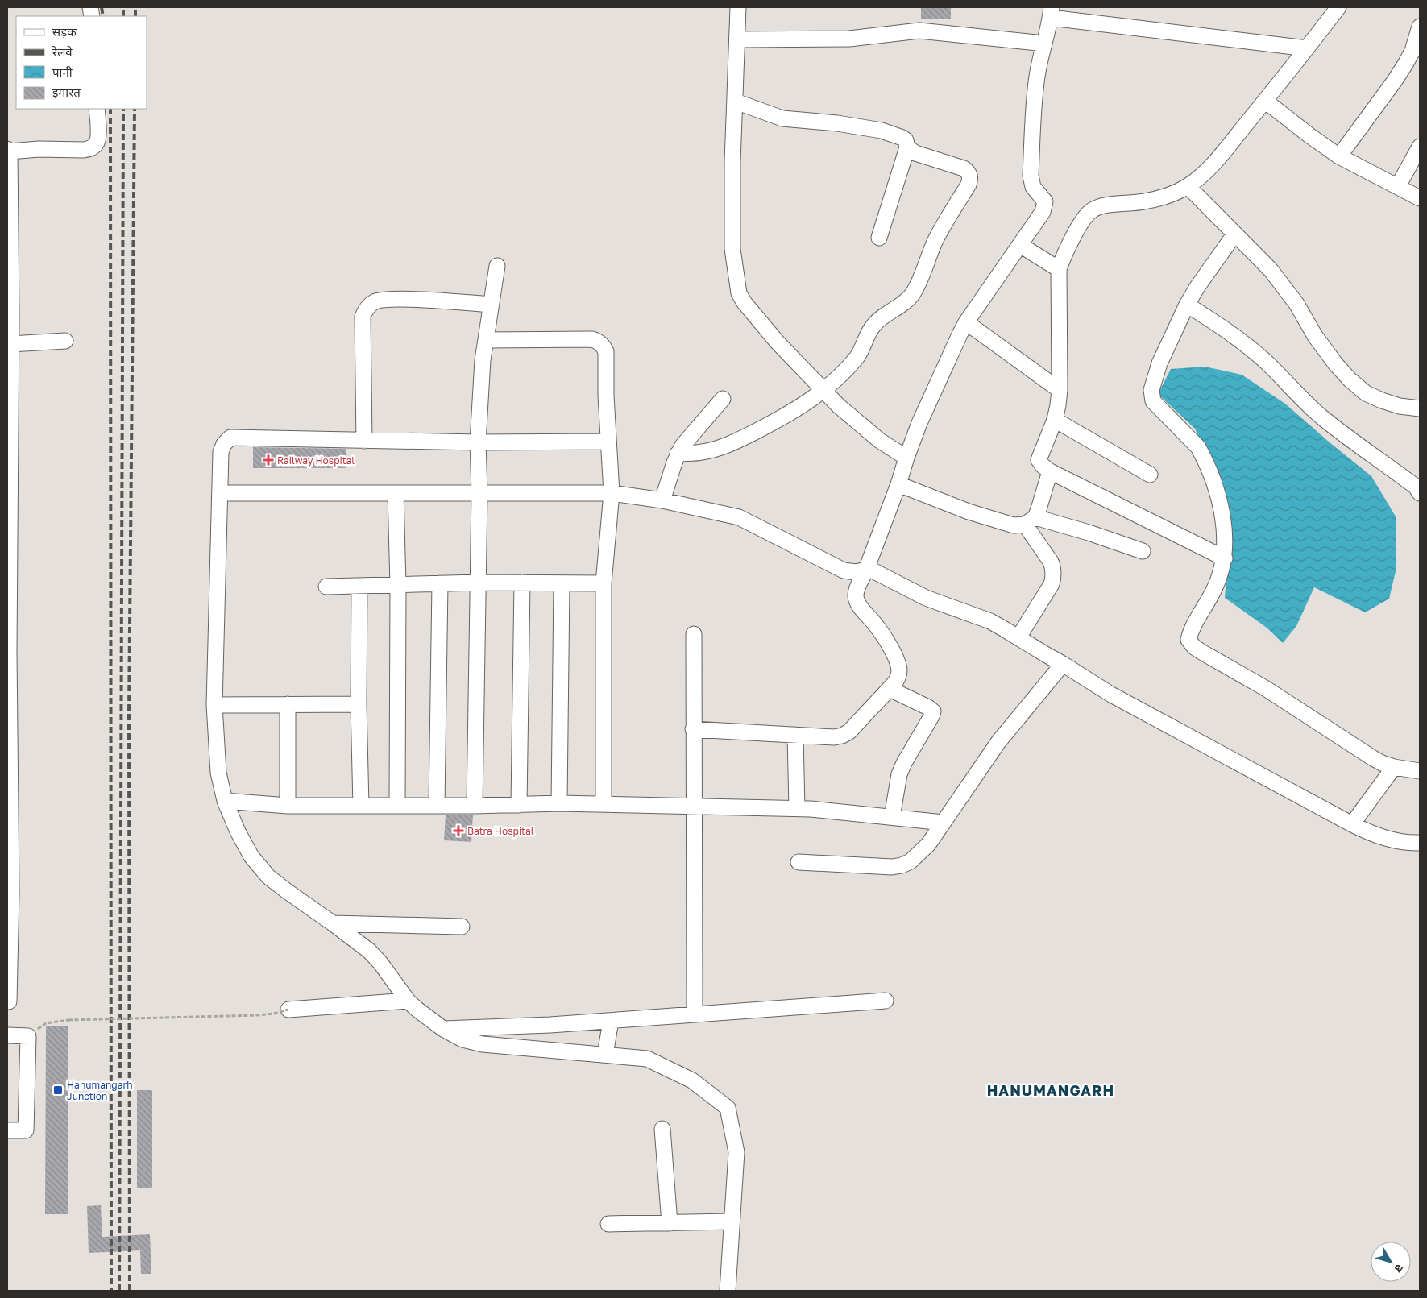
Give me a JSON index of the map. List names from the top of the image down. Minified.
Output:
{"districts":["HANUMANGARH"],"places":{"health":["Railway Hospital","Batra Hospital"],"transit":["Hanumangarh Junction"]},"legend":["सड़क","रेलवे","पानी","इमारत"],"north":"bottom right"}
